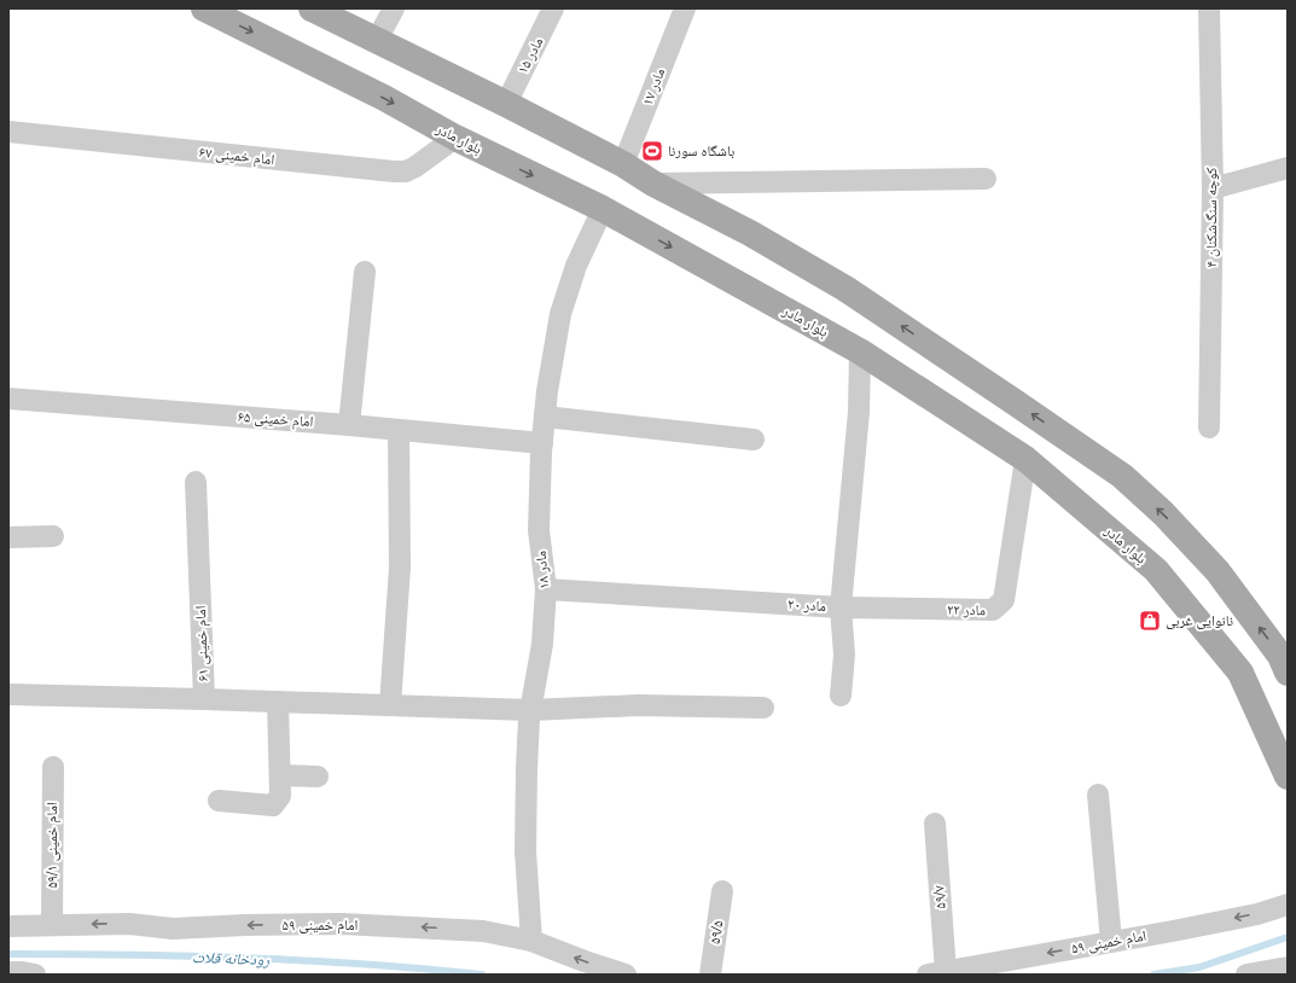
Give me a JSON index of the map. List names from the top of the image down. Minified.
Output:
{"streets":{"main road":["بلوار مادر"],"street":["مادر ۱۵","مادر ۱۷","امام خمینی ۶۷","کوچه سنگ‌شکنان ۴","امام خمینی ۶۵","مادر ۱۸","مادر ۲۰","مادر ۲۲","امام خمینی ۶۱","امام خمینی ۵۹/۱","۵۹/۷","امام خمینی ۵۹","۵۹/۵"]},"crossings":[["بلوار مادر","امام خمینی ۶۷"],["بلوار مادر","مادر ۱۸"],["بلوار مادر","مادر ۲۰"],["بلوار مادر","مادر ۲۲"],["امام خمینی ۶۵","مادر ۱۸"],["مادر ۱۸","مادر ۲۰"],["مادر ۱۸","امام خمینی ۵۹"],["مادر ۲۰","مادر ۲۲"],["امام خمینی ۵۹/۱","امام خمینی ۵۹"],["۵۹/۷","امام خمینی ۵۹"]],"one_way":["امام خمینی ۵۹"],"water":["رودخانه قلات"],"places":{"sports":["باشگاه سورنا"],"shop":["نانوایی غربی"]}}
